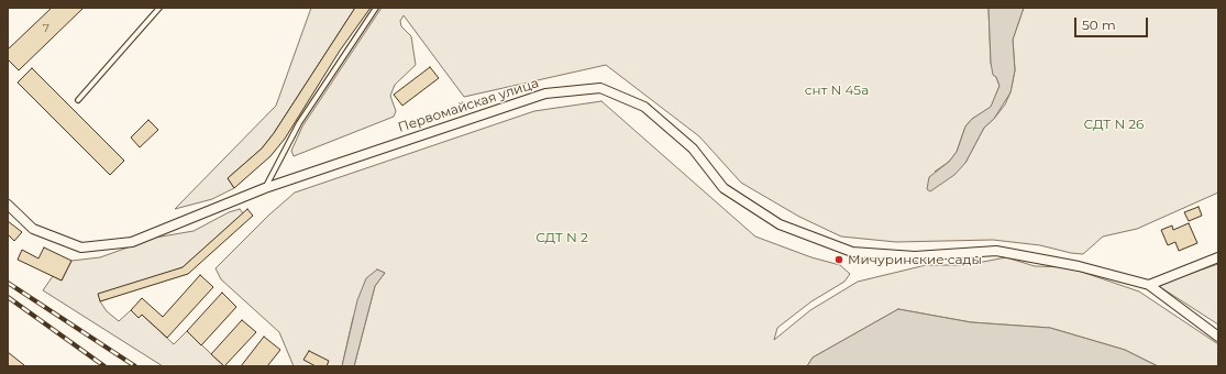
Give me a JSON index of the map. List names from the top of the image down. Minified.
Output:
{"streets":{"street":["Первомайская улица"]},"parks":["снт N 45а","СДТ N 26","СДТ N 2"],"places":["Мичуринские сады"],"house_numbers":["7"],"scale_bar":"50 m"}
